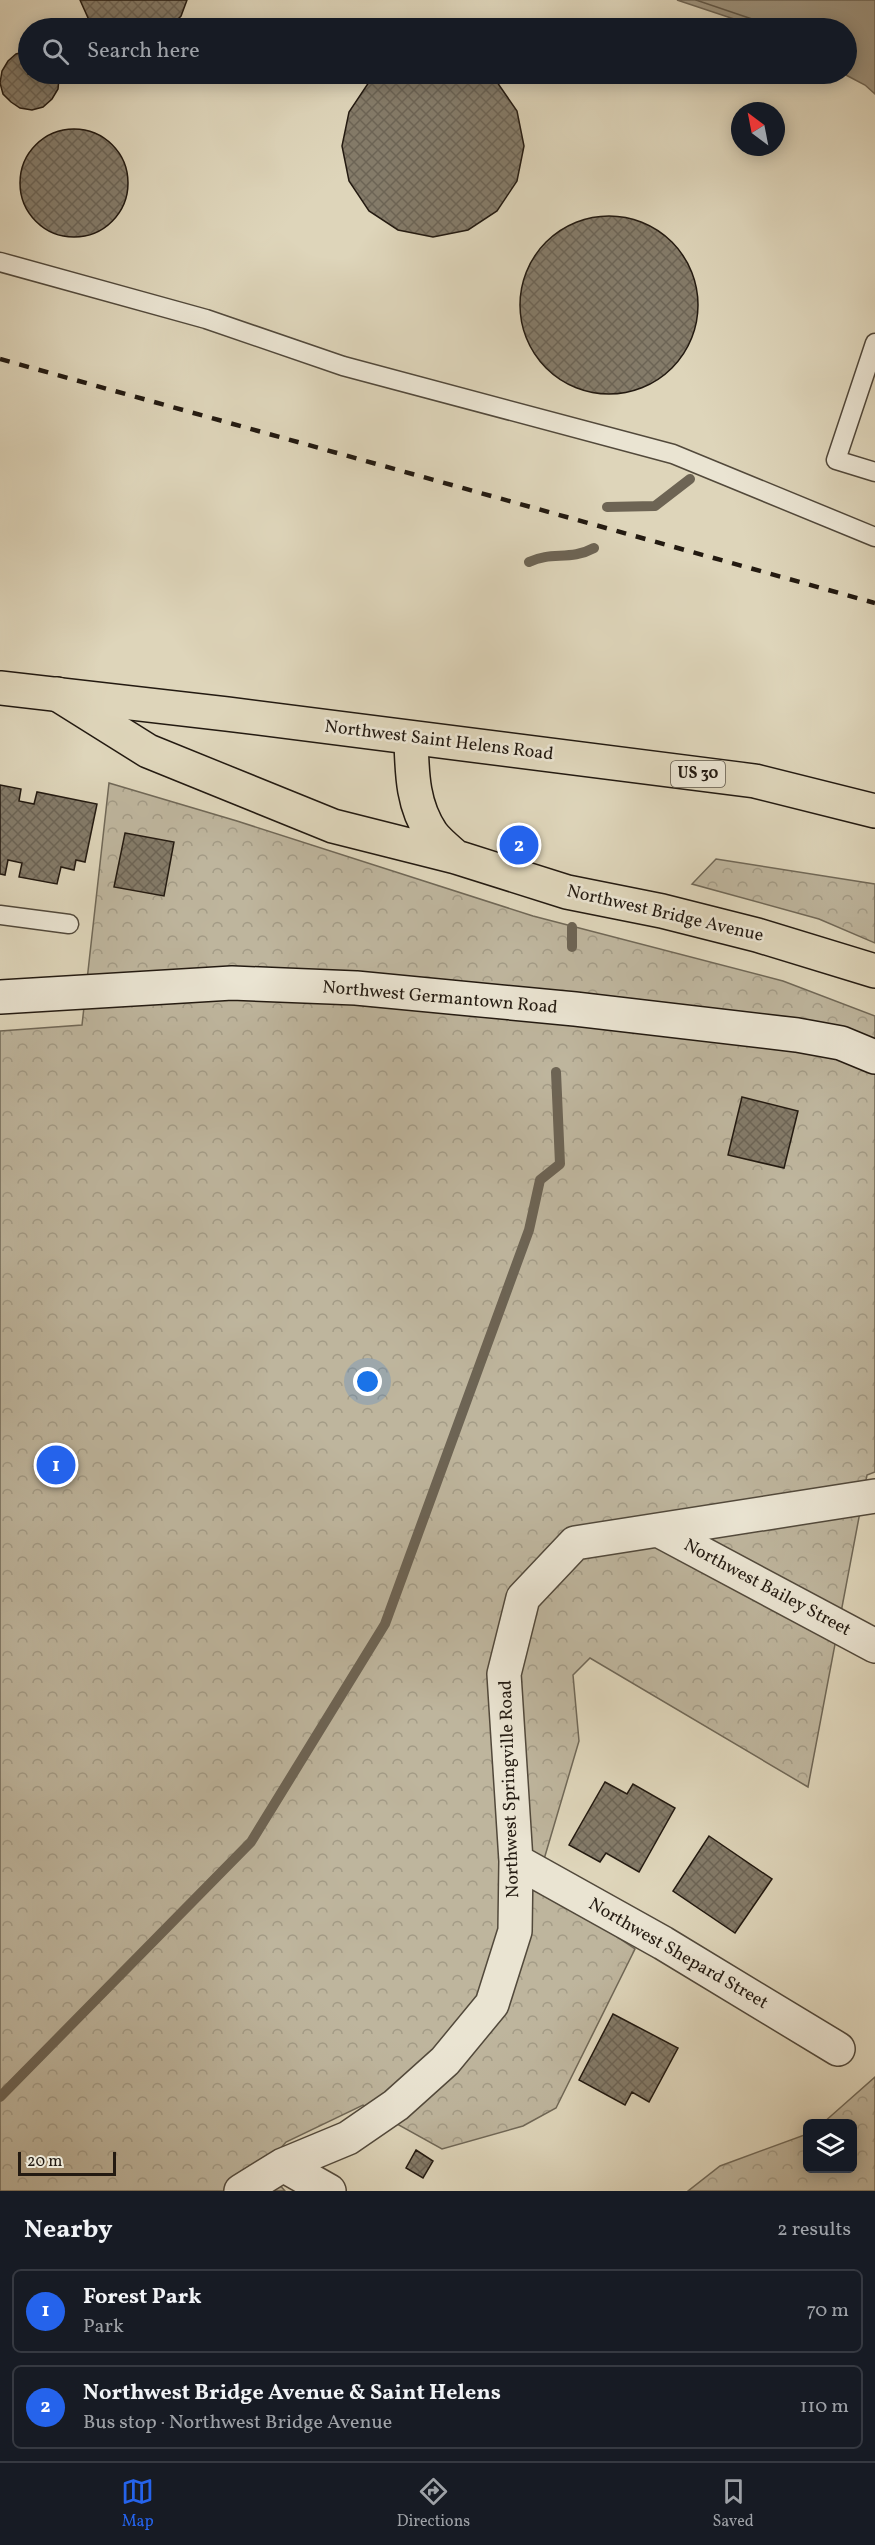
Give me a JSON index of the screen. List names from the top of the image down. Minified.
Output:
{"streets":{"main road":["Northwest Saint Helens Road","US 30","Northwest Bridge Avenue"],"street":["Northwest Germantown Road","Northwest Bailey Street","Northwest Springville Road","Northwest Shepard Street"]},"crossings":[["Northwest Saint Helens Road","Northwest Bridge Avenue"],["Northwest Bailey Street","Northwest Springville Road"],["Northwest Springville Road","Northwest Shepard Street"]],"scale_bar":"20 m","north":"top left","page":{"search":"Search here","pins":["2","1"],"scale":"20 m","heading":["Nearby","2 results"],"list":[{"mark":"1","name":"Forest Park","note":"Park","value":"70 m"},{"mark":"2","name":"Northwest Bridge Avenue & Saint Helens","note":"Bus stop · Northwest Bridge Avenue","value":"110 m"}],"nav":["Map","Directions","Saved"]}}
